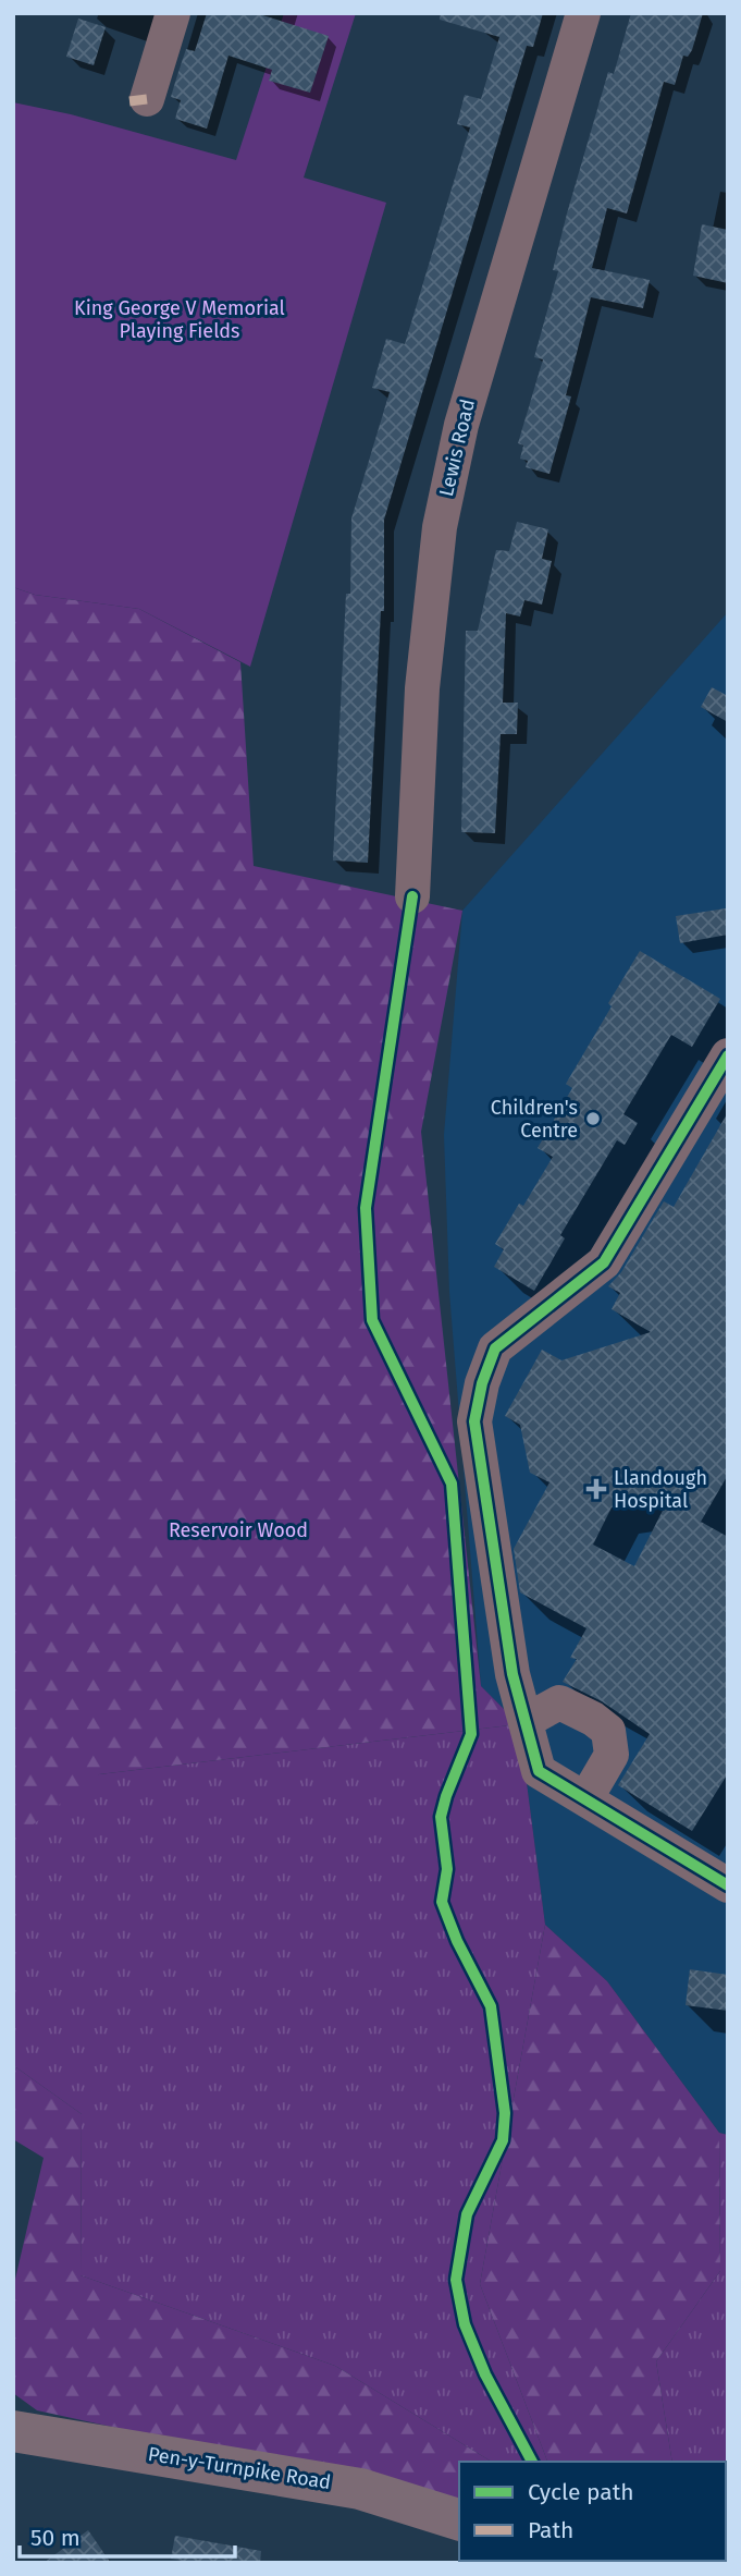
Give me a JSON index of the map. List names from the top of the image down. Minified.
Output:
{"streets":{"street":["Lewis Road","Pen-y-Turnpike Road"]},"parks":["King George V Memorial Playing Fields","Reservoir Wood"],"places":{"other":["Children's Centre"],"health":["Llandough Hospital"]},"legend":["Cycle path","Path"],"scale_bar":"50 m"}
